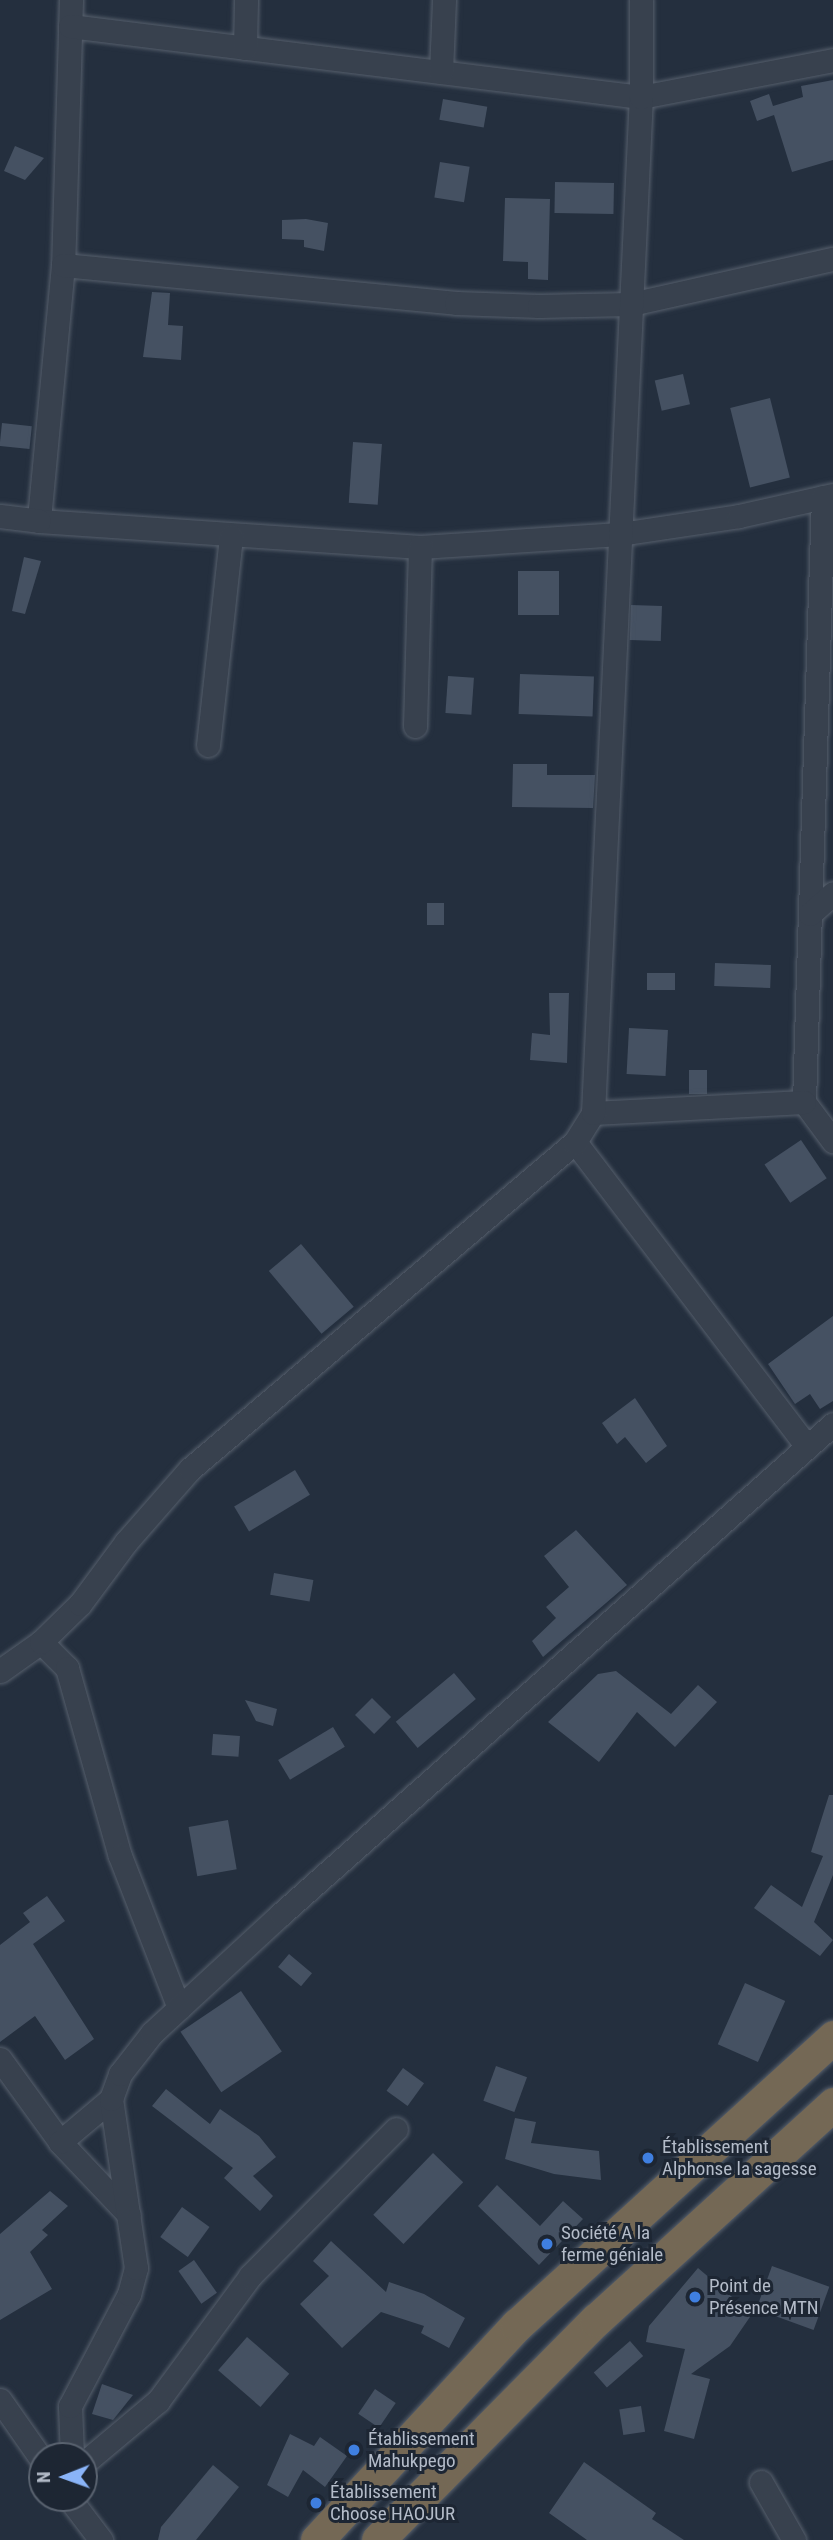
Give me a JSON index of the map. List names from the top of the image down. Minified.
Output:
{"places":["Établissement Alphonse la sagesse","Société A la ferme géniale","Point de Présence MTN","Établissement Mahukpego","Établissement Choose HAOJUR"],"north":"left"}
